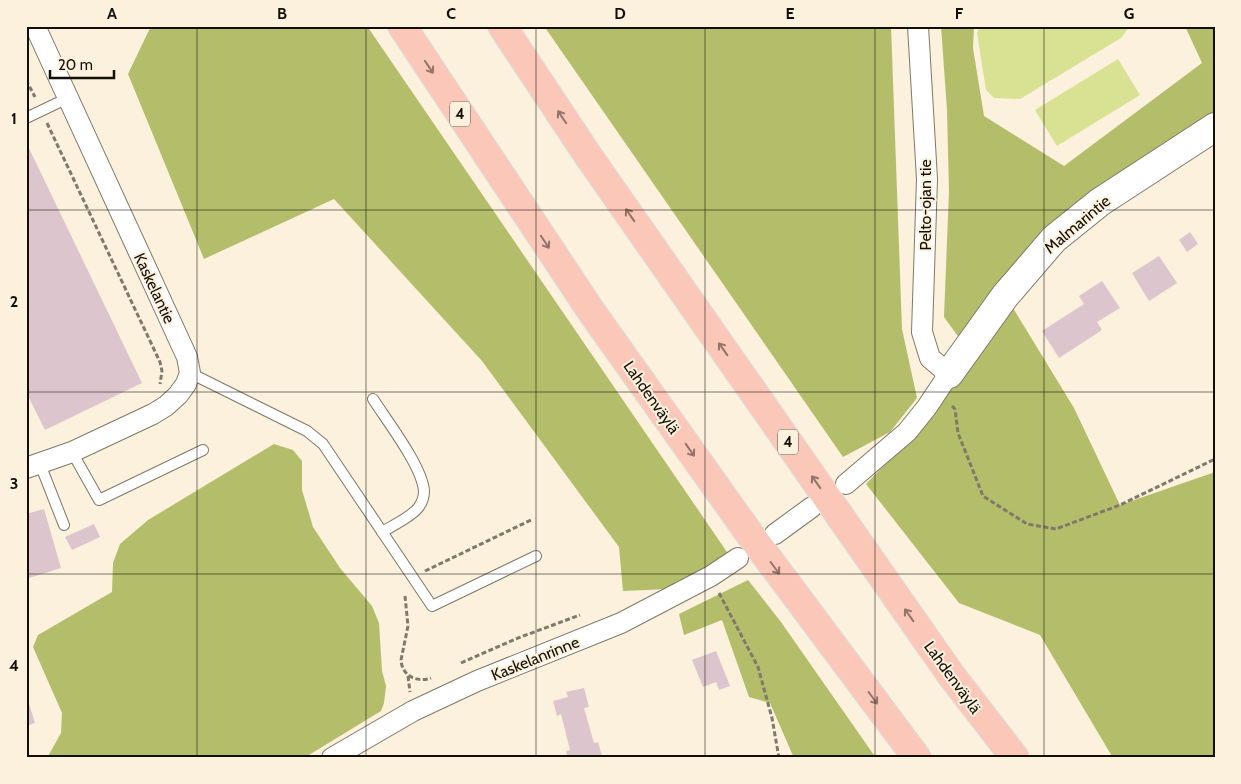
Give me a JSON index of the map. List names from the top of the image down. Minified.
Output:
{"streets":{"highway":["4","Lahdenväylä"],"street":["Pelto-ojan tie","Malmarintie","Kaskelantie","Kaskelanrinne"]},"crossings":[["Pelto-ojan tie","Malmarintie"]],"scale_bar":"20 m","grid":{"columns":["A","B","C","D","E","F","G"],"rows":["1","2","3","4"]}}
